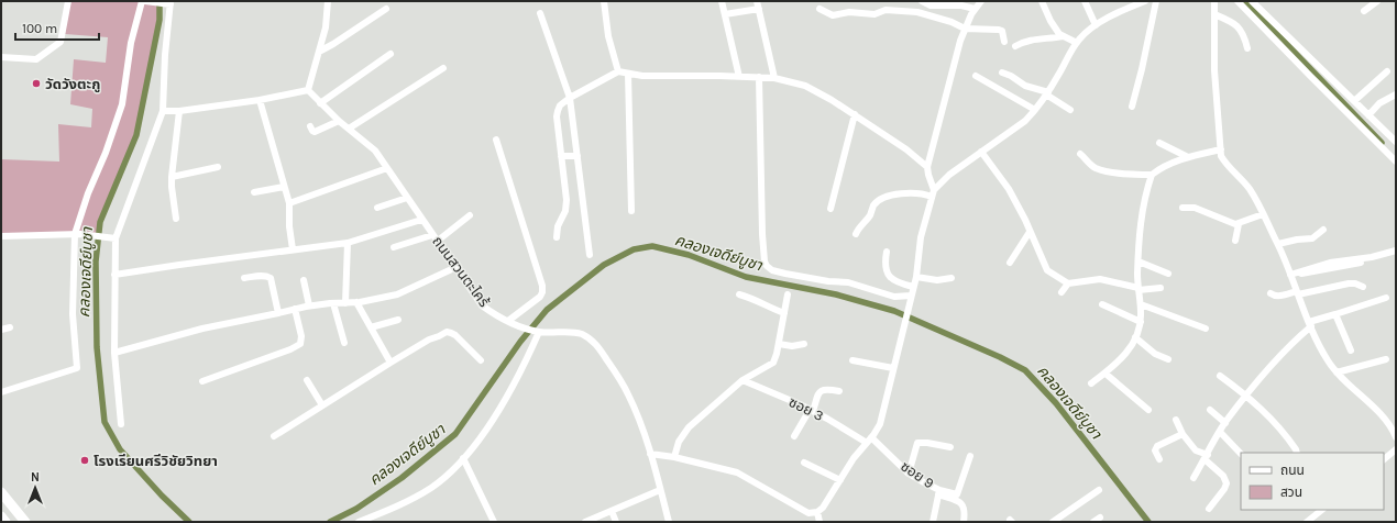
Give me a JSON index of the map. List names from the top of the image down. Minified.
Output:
{"streets":{"street":["ถนนสวนตะไคร้","ซอย 3","ซอย 9"]},"crossings":[["ซอย 3","ซอย 9"]],"water":["คลองเจดีย์บูชา"],"places":["วัดวังตะกู","โรงเรียนศรีวิชัยวิทยา"],"legend":["ถนน","สวน"],"scale_bar":"100 m","north":"top"}
